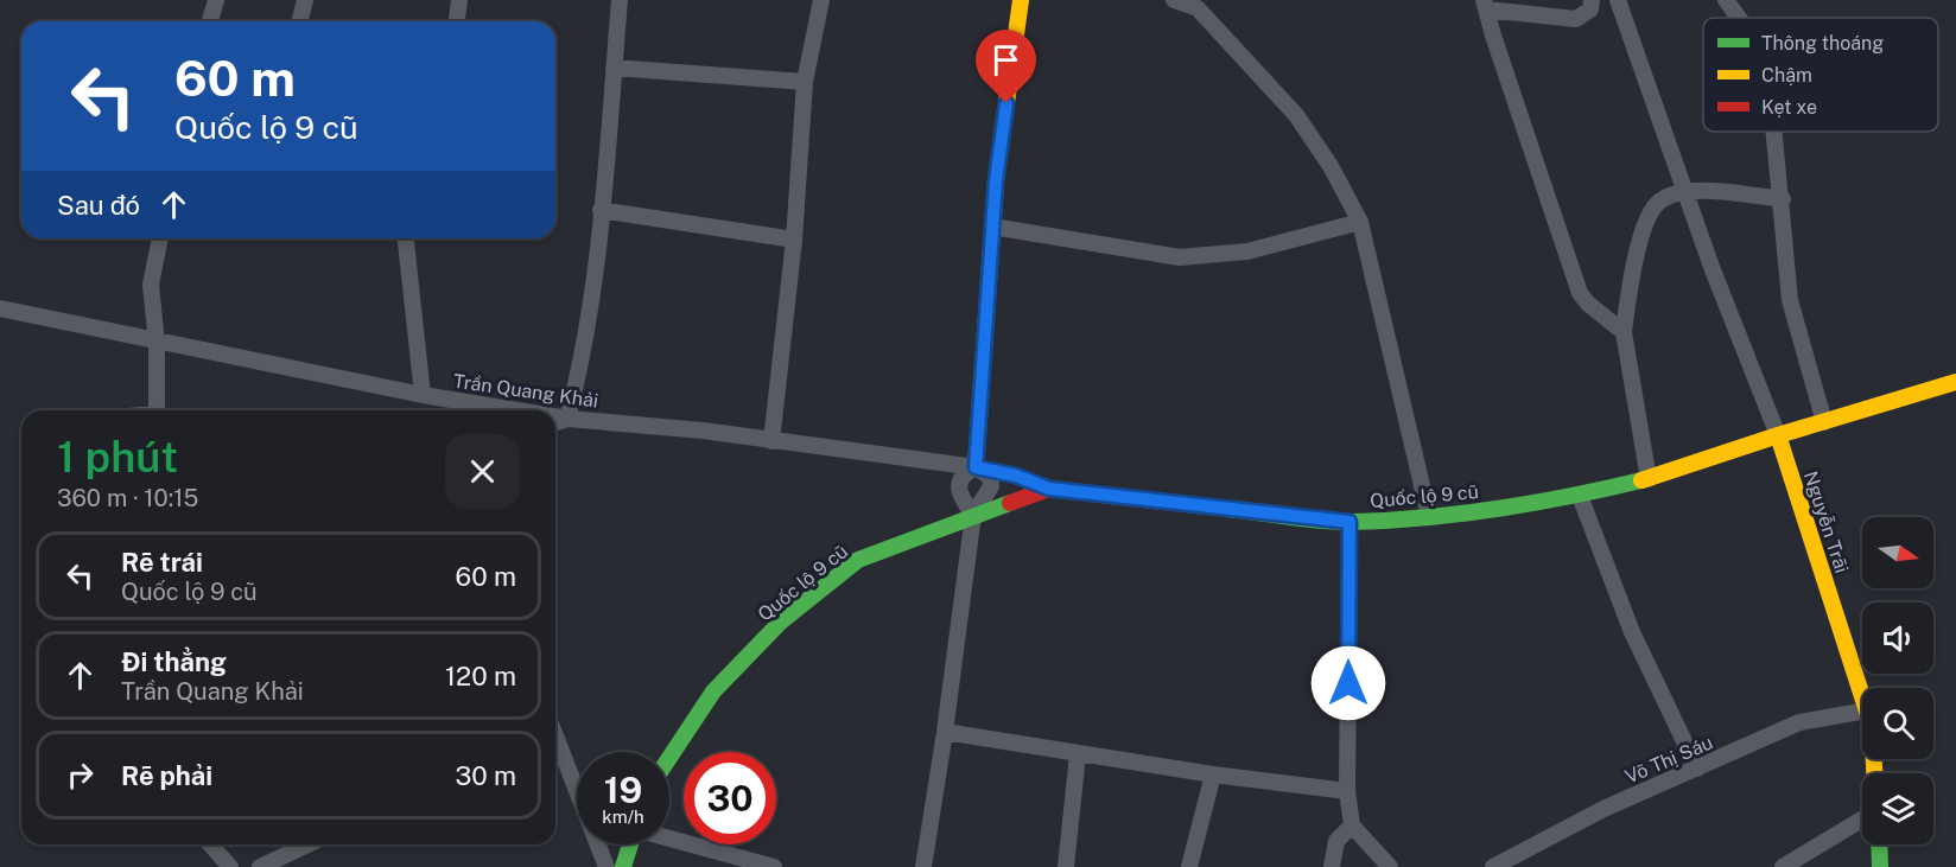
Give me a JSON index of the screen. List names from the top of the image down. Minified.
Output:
{"streets":{"main road":["Quốc lộ 9 cũ","Nguyễn Trãi"],"street":["Trần Quang Khải","Võ Thị Sáu"]},"crossings":[["Trần Quang Khải","Quốc lộ 9 cũ"],["Quốc lộ 9 cũ","Nguyễn Trãi"]],"legend":["Thông thoáng","Chậm","Kẹt xe"],"north":"right","page":{"turn":["60 m","Quốc lộ 9 cũ"],"then":"Sau đó","heading":["1 phút","360 m · 10:15"],"list":[{"name":"Rẽ trái","note":"Quốc lộ 9 cũ","value":"60 m"},{"name":"Đi thẳng","note":"Trần Quang Khải","value":"120 m"},{"name":"Rẽ phải","value":"30 m"}],"speed":"19 km/h","limit":"30"}}
